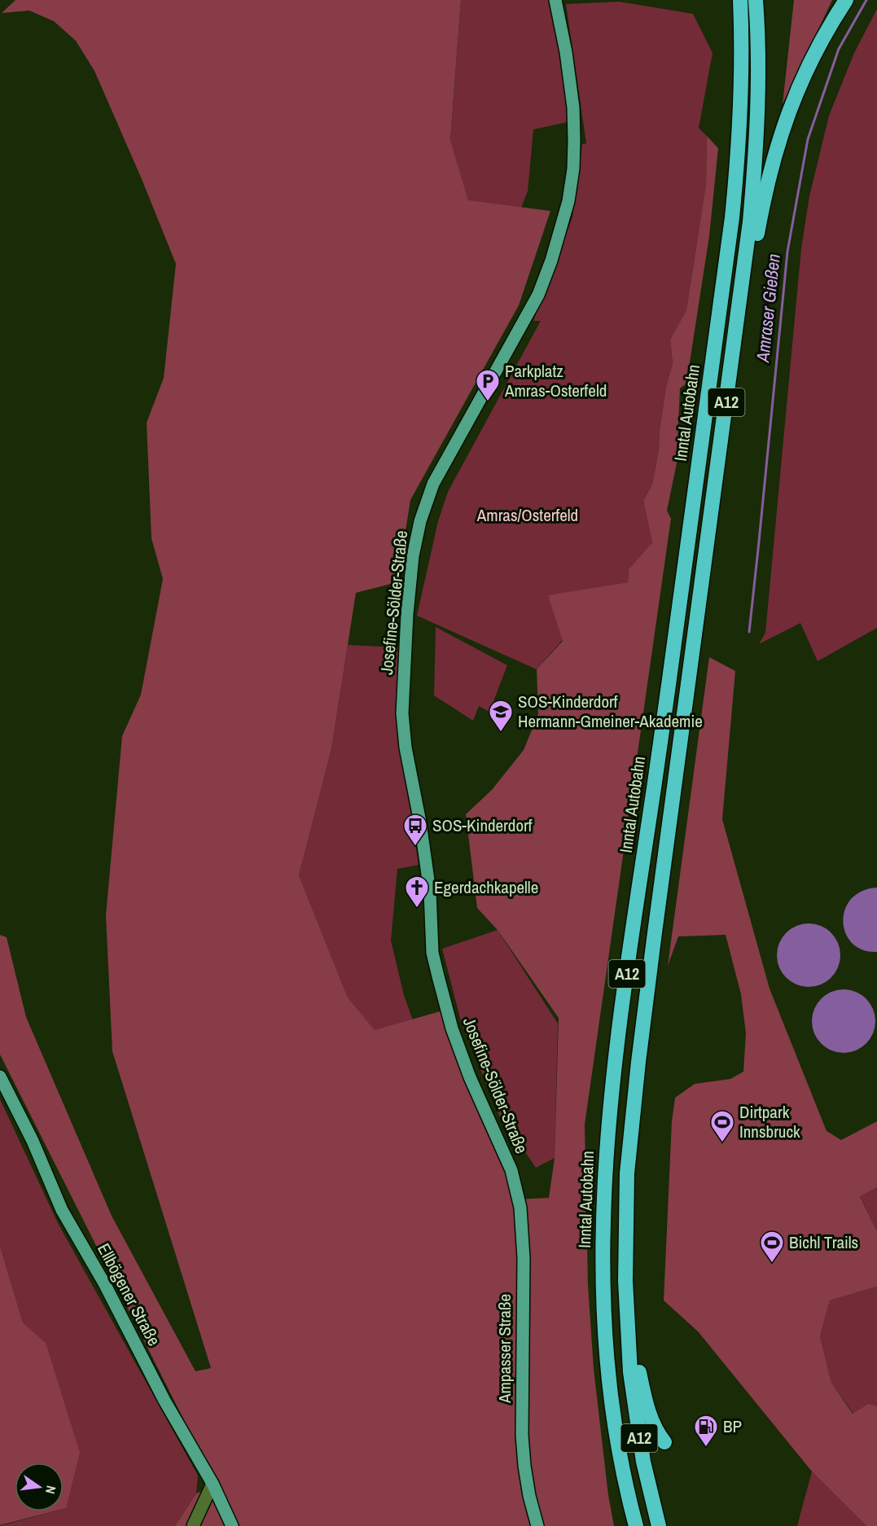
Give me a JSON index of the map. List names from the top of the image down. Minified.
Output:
{"streets":{"highway":["A12","Inntal Autobahn"],"main road":["Josefine-Sölder-Straße","Ellbögener Straße","Ampasser Straße"]},"crossings":[["Josefine-Sölder-Straße","Ampasser Straße"]],"water":["Amraser Gießen"],"parks":["Amras/Osterfeld"],"places":{"parking":["Parkplatz Amras-Osterfeld"],"school or university":["SOS-Kinderdorf Hermann-Gmeiner-Akademie"],"bus stop":["SOS-Kinderdorf"],"church":["Egerdachkapelle"],"sports":["Dirtpark Innsbruck","Bichl Trails"],"fuel station":["BP"]},"north":"right"}
